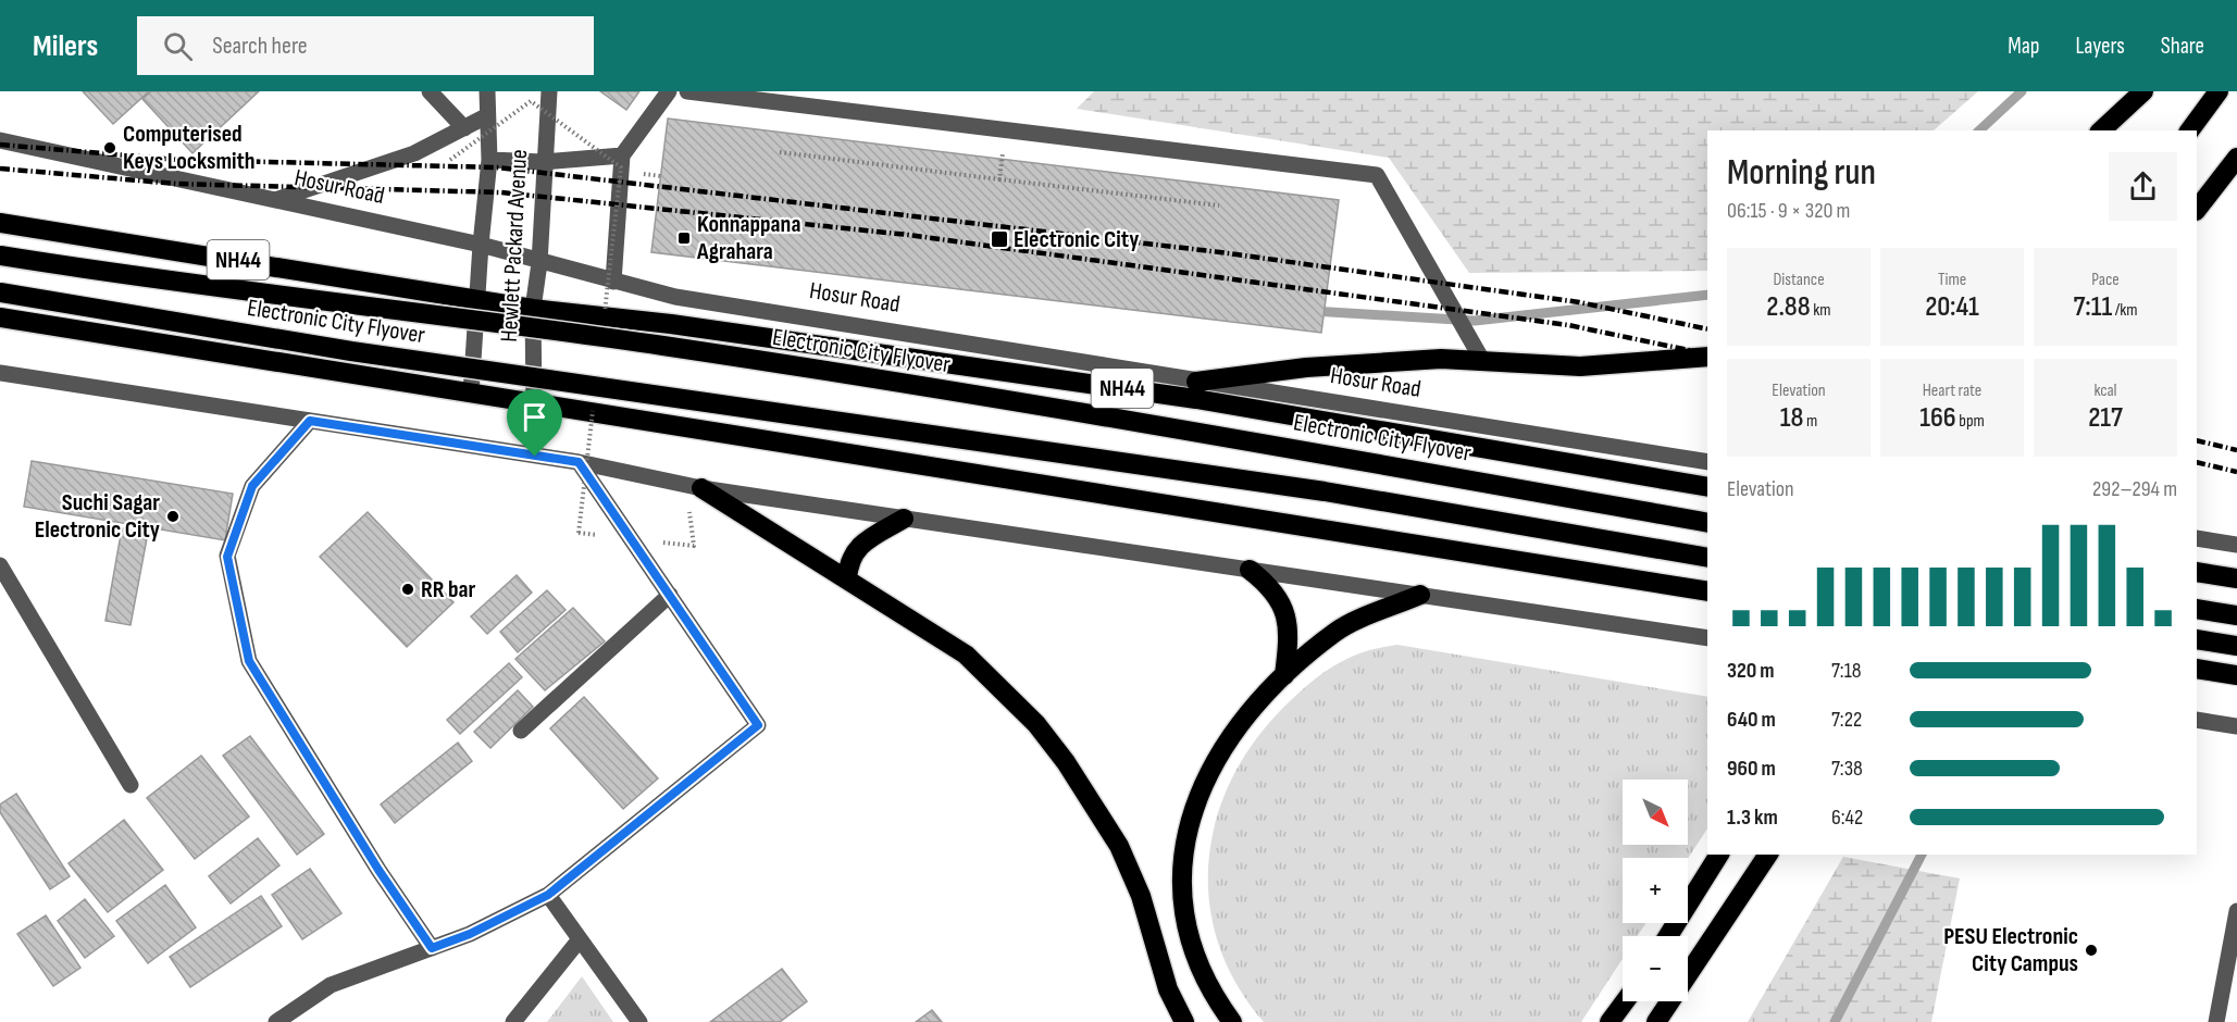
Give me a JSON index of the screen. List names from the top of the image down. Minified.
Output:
{"streets":{"highway":["Hosur Road","NH44","Electronic City Flyover"],"street":["Hewlett Packard Avenue"]},"crossings":[["Hosur Road","Hewlett Packard Avenue"]],"places":{"other":["Computerised Keys Locksmith","Suchi Sagar Electronic City","RR bar","PESU Electronic City Campus"],"transit":["Konnappana Agrahara","Electronic City"]},"north":"bottom right","page":{"header":"Milers","search":"Search here","nav":["Map","Layers","Share"],"heading":["Morning run","06:15 · 9 × 320 m"],"stats":[["Distance","2.88 km"],["Time","20:41"],["Pace","7:11 /km"],["Elevation","18 m"],["Heart rate","166 bpm"],["kcal","217"]],"chart":["Elevation","292–294 m"],"list":[{"name":"320 m","note":"7:18"},{"name":"640 m","note":"7:22"},{"name":"960 m","note":"7:38"},{"name":"1.3 km","note":"6:42"}],"map_buttons":["+","−"]}}
